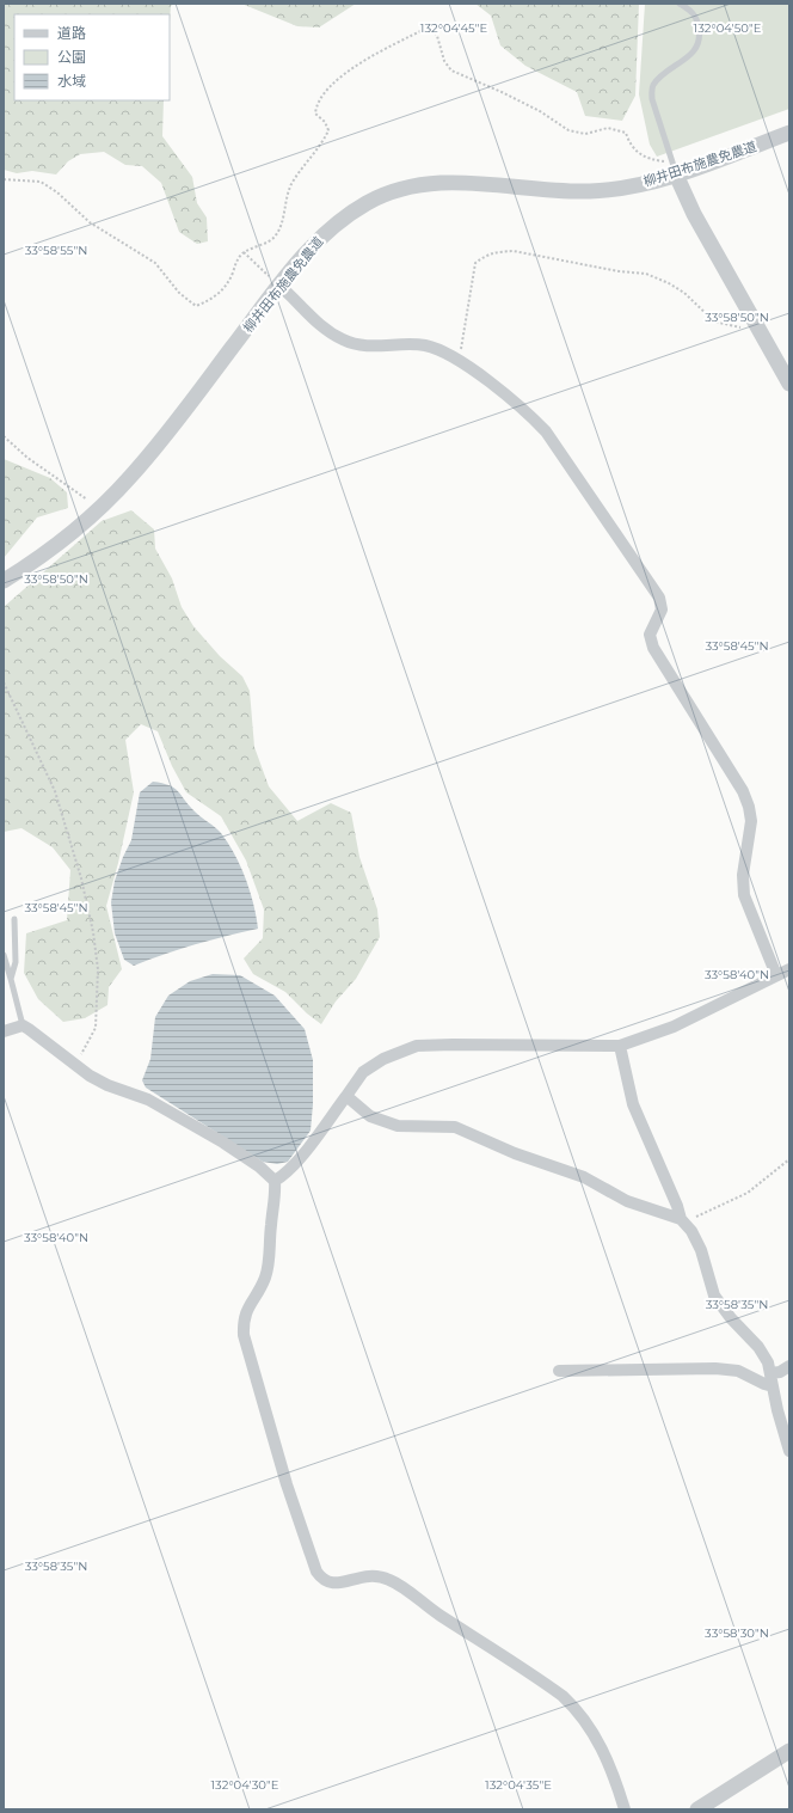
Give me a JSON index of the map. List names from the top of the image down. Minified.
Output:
{"streets":{"street":["柳井田布施農免農道"]},"legend":["道路","公園","水域"],"coordinates":["132°04'50\"E","132°04'45\"E","33°58'55\"N","33°58'50\"N","33°58'45\"N","33°58'40\"N","33°58'35\"N","33°58'30\"N","132°04'30\"E","132°04'35\"E"]}
